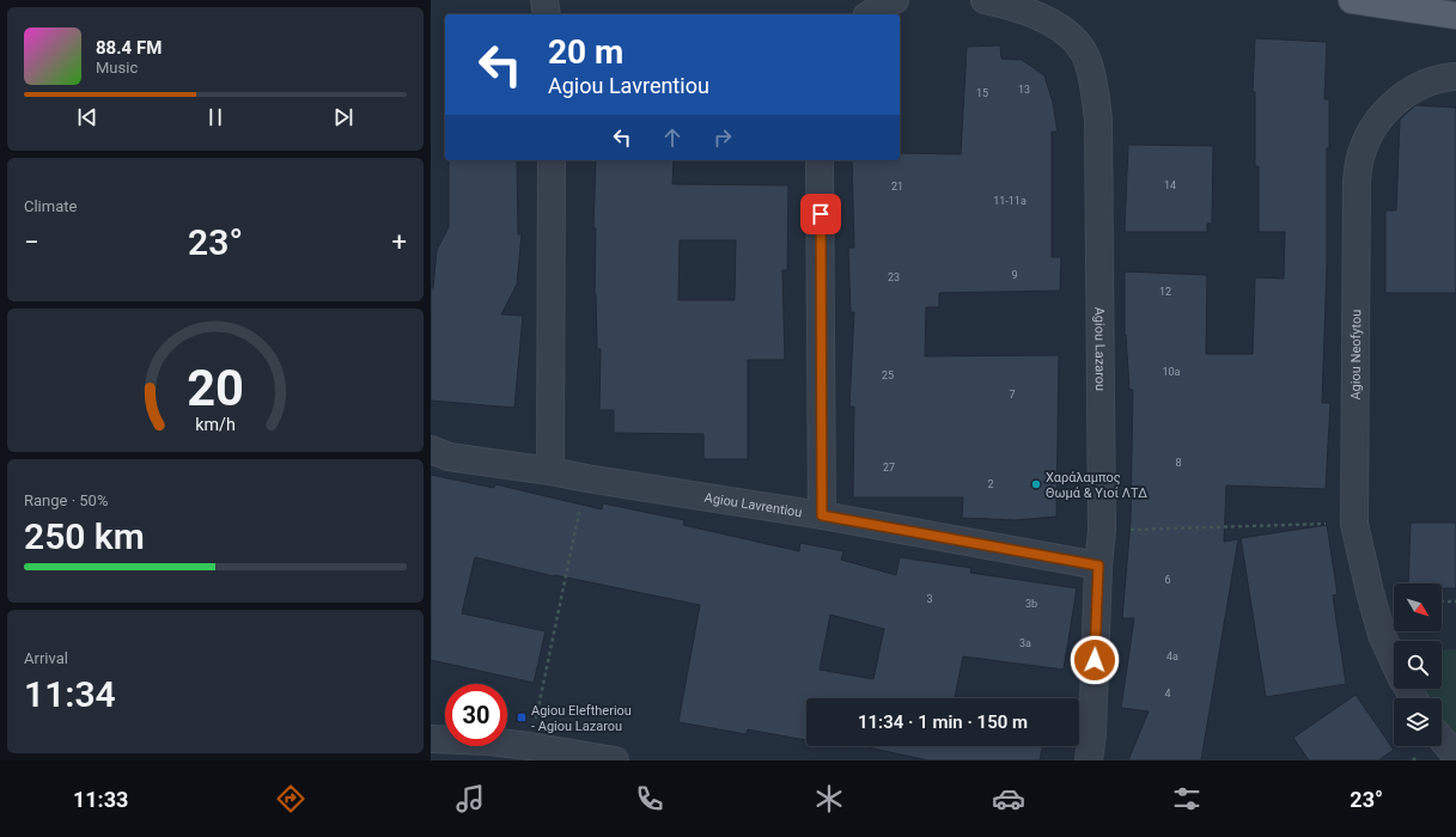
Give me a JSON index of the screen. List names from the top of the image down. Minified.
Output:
{"streets":{"street":["Agiou Lazarou","Agiou Neofytou","Agiou Lavrentiou"]},"crossings":[["Agiou Lazarou","Agiou Lavrentiou"]],"places":{"other":["Χαράλαμπος Θωμά & Υιοί ΛΤΔ"],"transit":["Agiou Eleftheriou - Agiou Lazarou"]},"house_numbers":["13","15","14","21","11-11a","9","23","12","10a","25","7","8","27","2","6","3","3b","3a","4a","4"],"north":"bottom right","page":{"turn":["20 m","Agiou Lavrentiou"],"song":["88.4 FM","Music"],"tile":["Climate",["Range · 50%","250 km"],["Arrival","11:34"]],"heat":["−","23°","+"],"limit":"30","trip":"11:34 · 1 min · 150 m","tabs":["11:33","23°"],"gauge":["20","km/h"]}}
